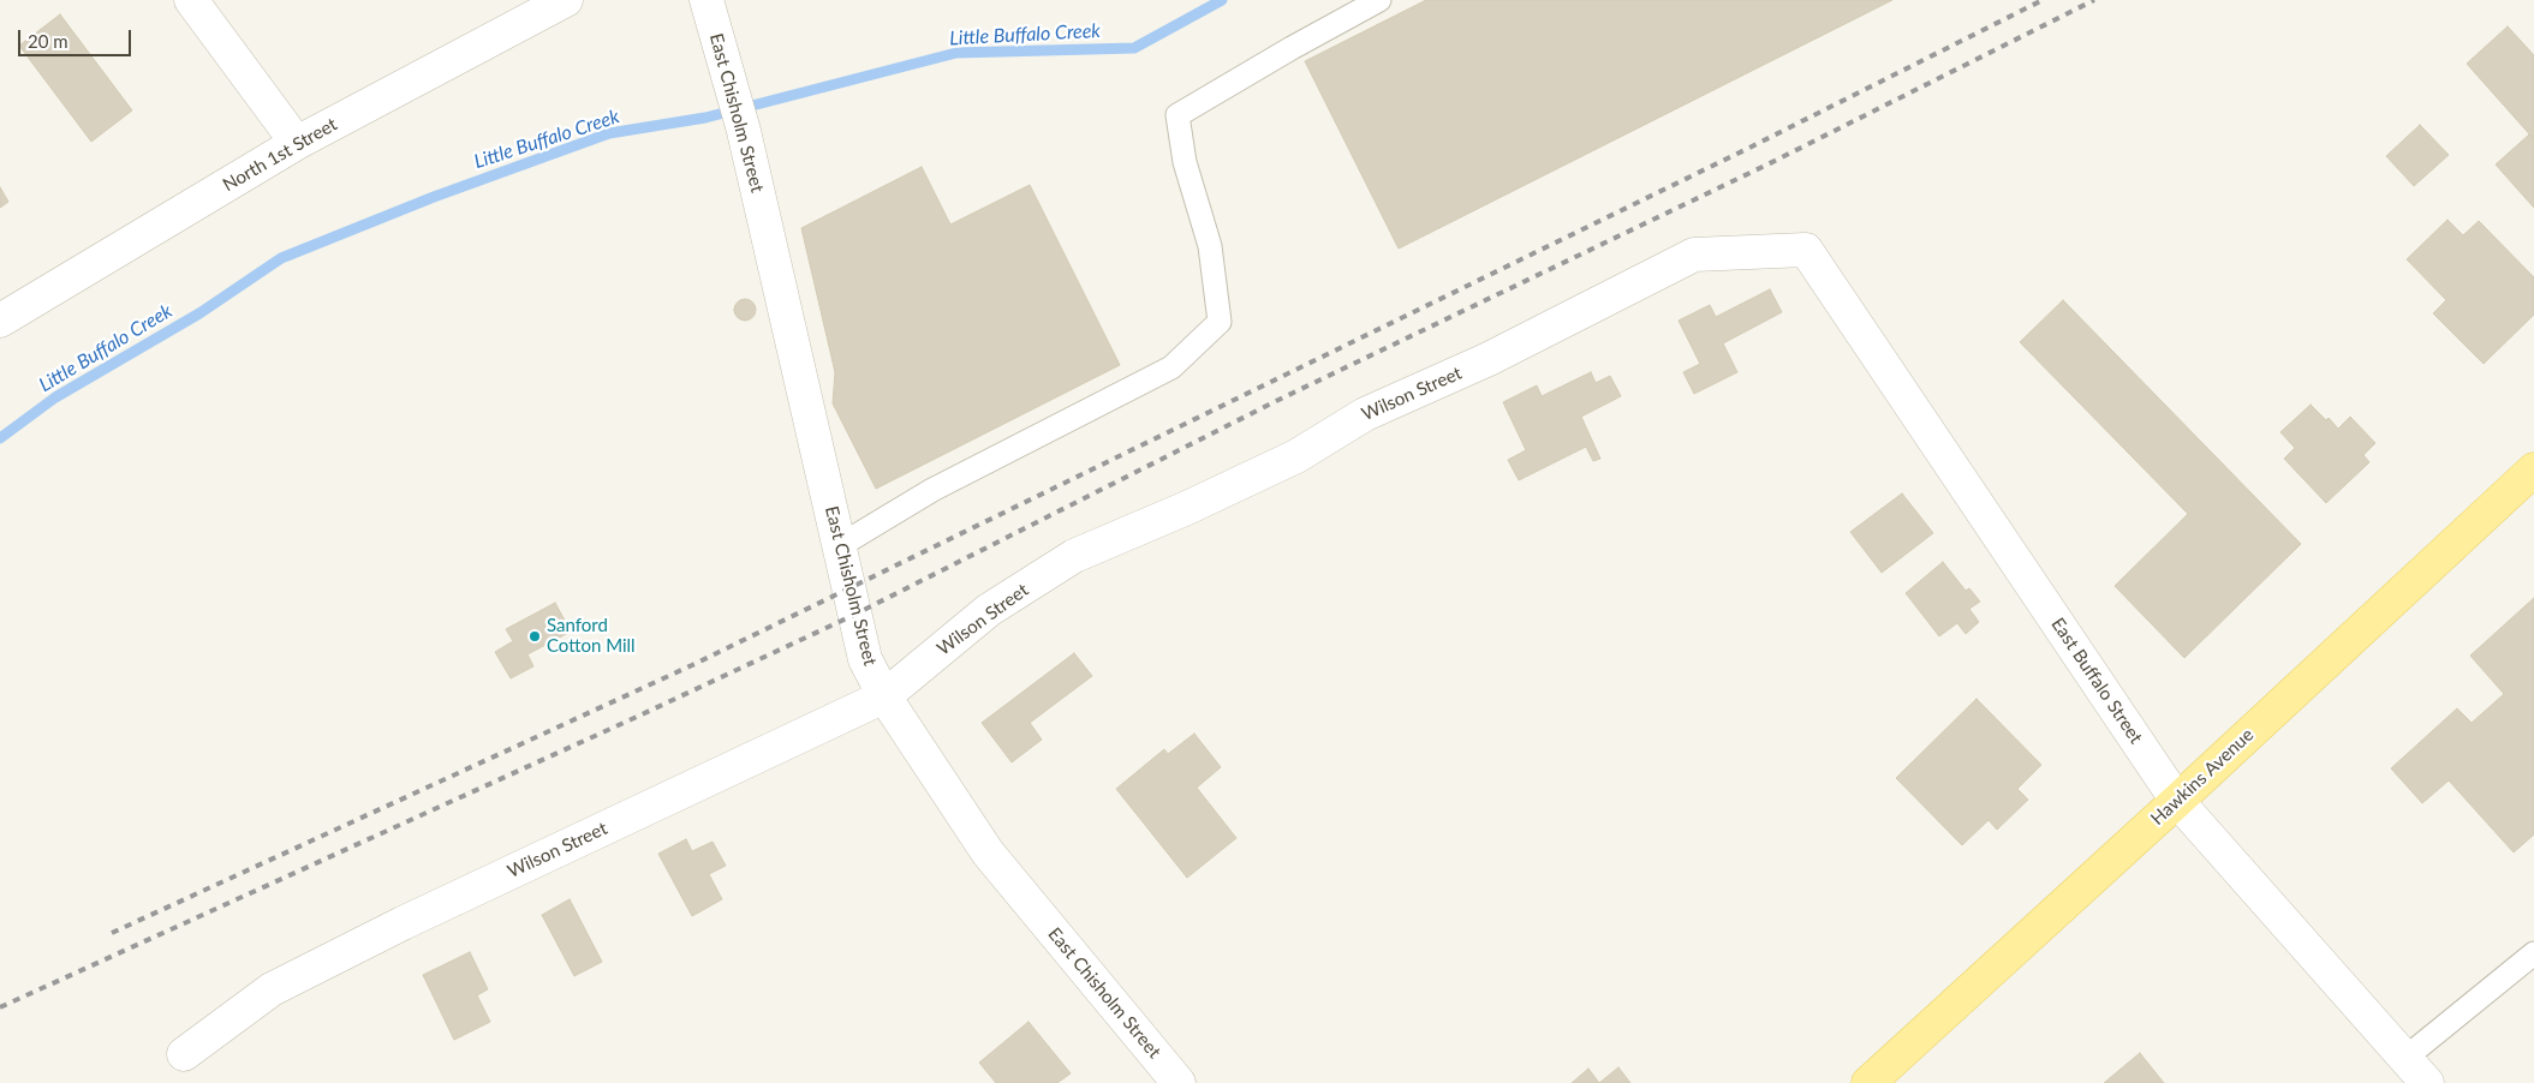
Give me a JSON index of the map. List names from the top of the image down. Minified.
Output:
{"streets":{"main road":["Hawkins Avenue"],"street":["East Chisholm Street","North 1st Street","Wilson Street","East Buffalo Street"]},"crossings":[["East Chisholm Street","Wilson Street"],["Wilson Street","East Buffalo Street"],["East Buffalo Street","Hawkins Avenue"]],"water":["Little Buffalo Creek"],"places":["Sanford Cotton Mill"],"scale_bar":"20 m"}
